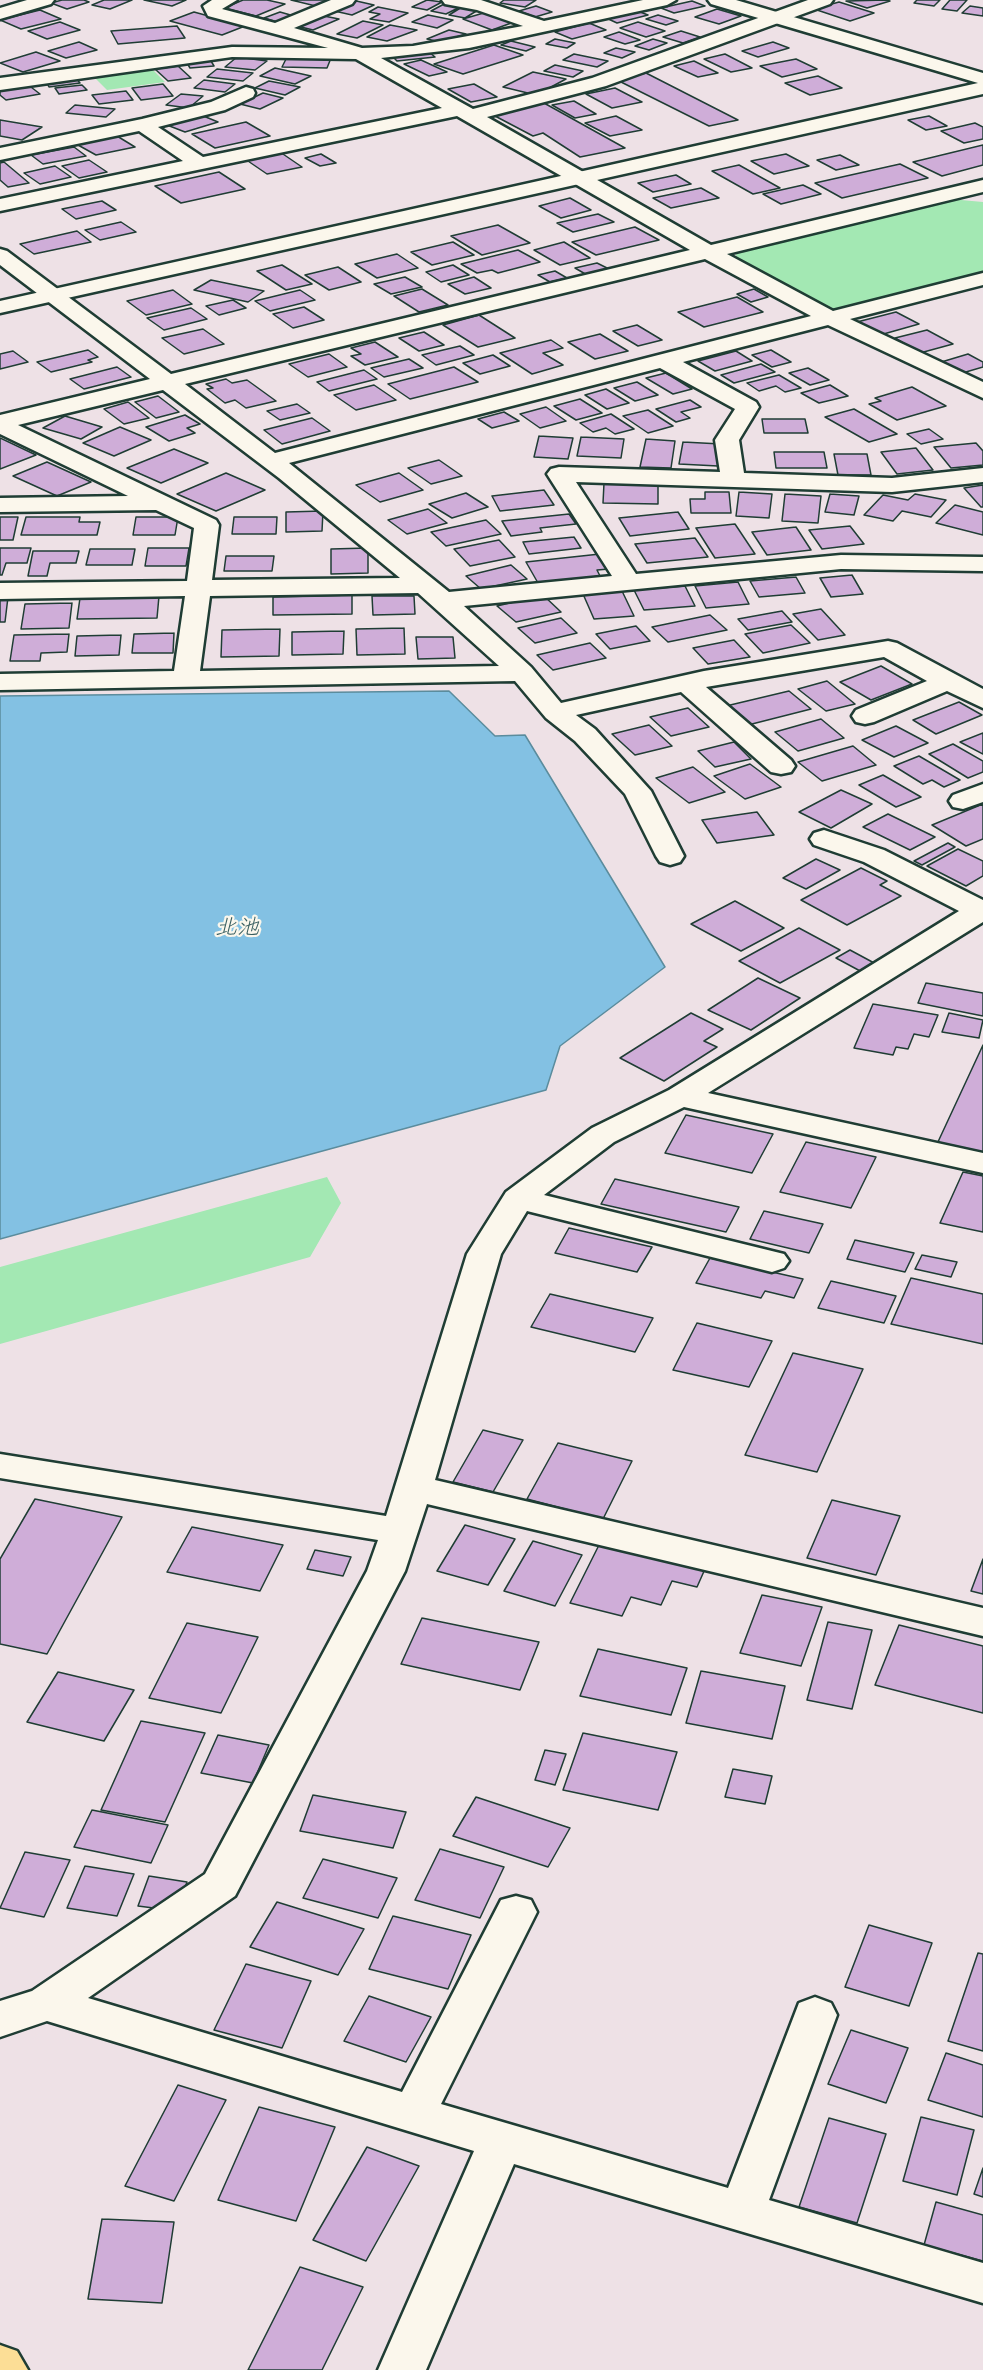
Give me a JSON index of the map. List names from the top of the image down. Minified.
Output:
{"water":["北池"]}
